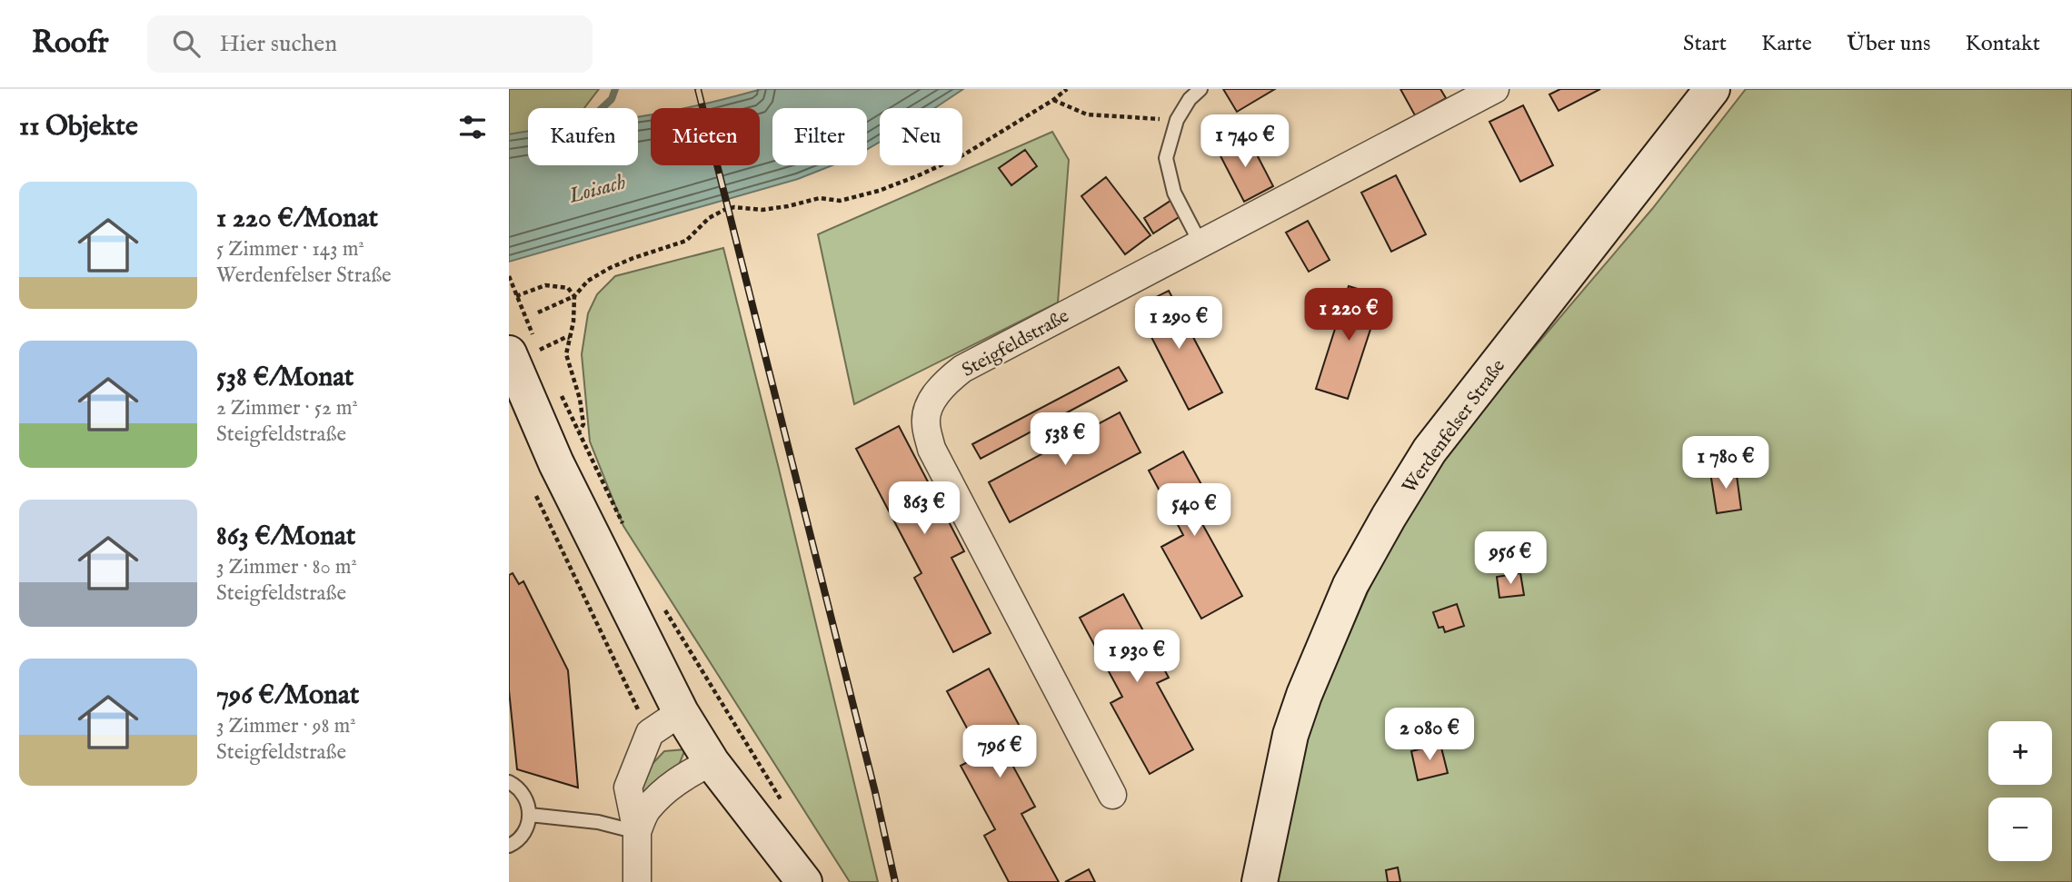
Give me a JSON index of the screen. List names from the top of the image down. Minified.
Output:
{"streets":{"street":["Steigfeldstraße","Werdenfelser Straße"]},"water":["Loisach"],"page":{"header":"Roofr","search":"Hier suchen","nav":["Start","Karte","Über uns","Kontakt"],"heading":"11 Objekte","chip":["Kaufen","Mieten","Filter","Neu"],"price":["1 740 €","1 220 €","1 290 €","538 €","1 780 €","863 €","540 €","956 €","1 930 €","2 080 €","796 €"],"list":[{"name":"1 220 €/Monat","note":"5 Zimmer · 143 m² · Werdenfelser Straße"},{"name":"538 €/Monat","note":"2 Zimmer · 52 m² · Steigfeldstraße"},{"name":"863 €/Monat","note":"3 Zimmer · 80 m² · Steigfeldstraße"},{"name":"796 €/Monat","note":"3 Zimmer · 98 m² · Steigfeldstraße"}],"map_buttons":["+","−"]}}
